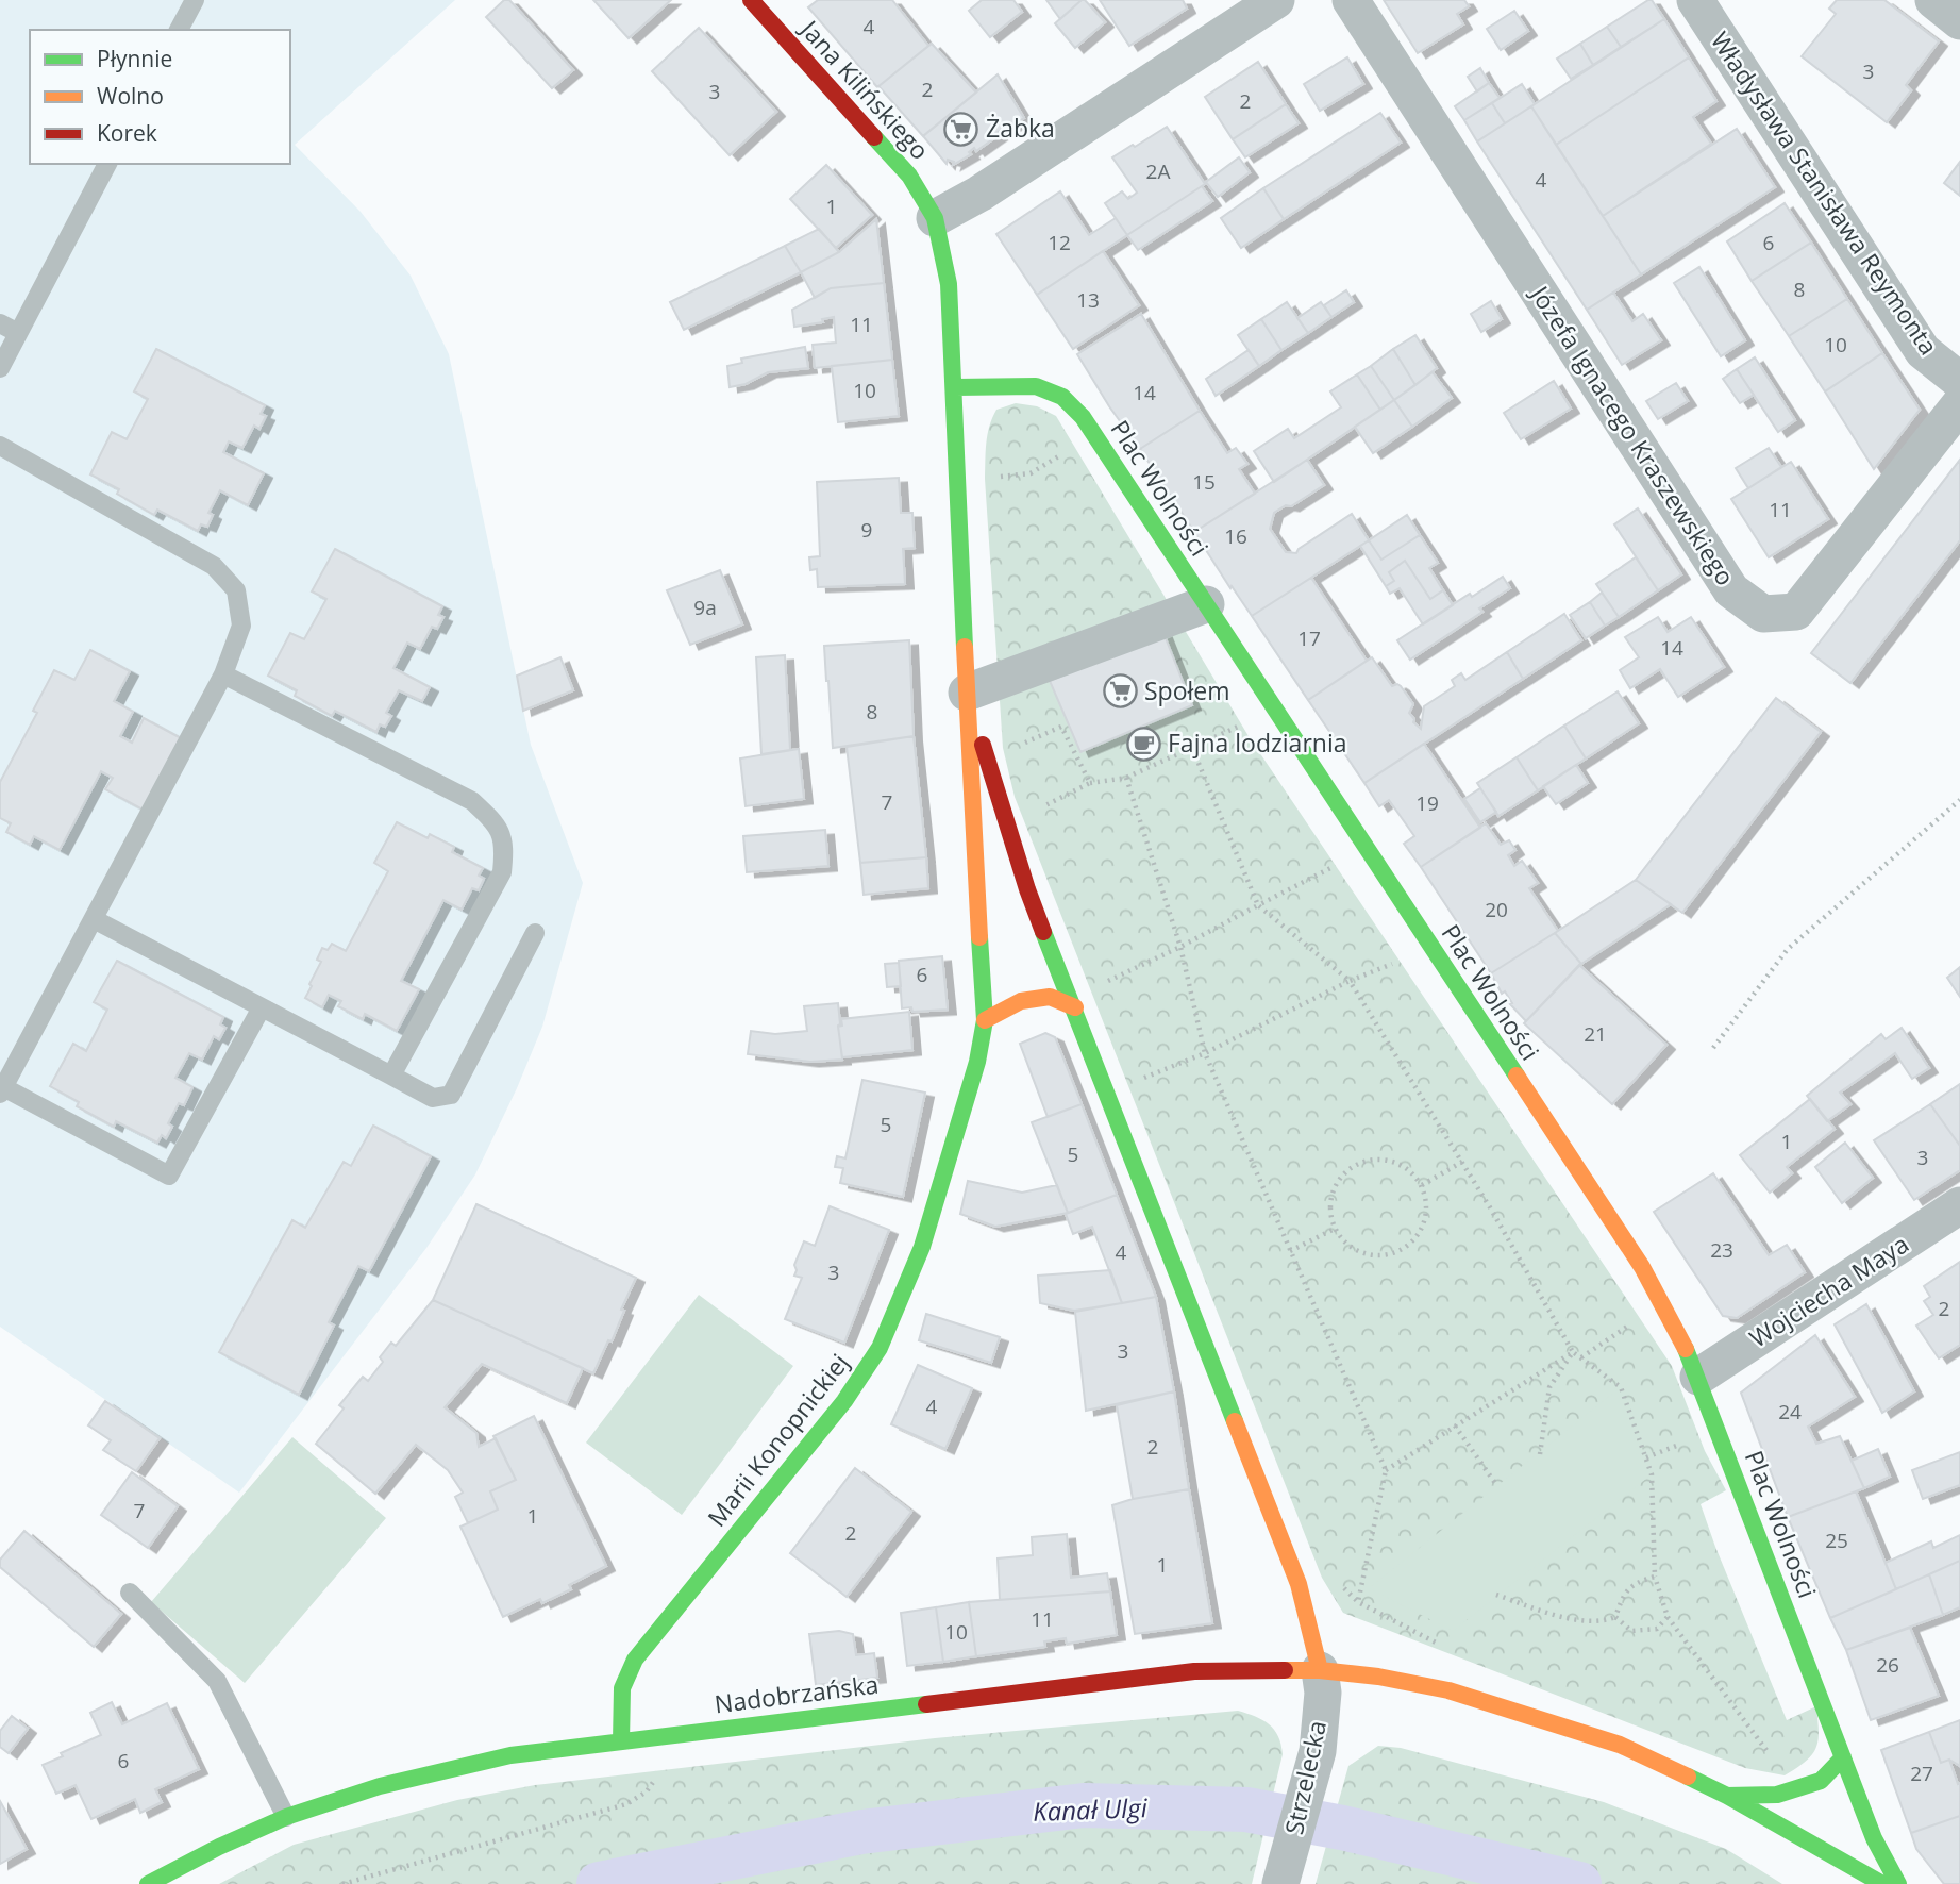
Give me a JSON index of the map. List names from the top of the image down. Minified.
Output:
{"streets":{"street":["Jana Kilińskiego","Władysława Stanisława Reymonta","Józefa Ignacego Kraszewskiego","Plac Wolności","Wojciecha Maya","Marii Konopnickiej","Nadobrzańska","Strzelecka"]},"crossings":[["Plac Wolności","Wojciecha Maya"],["Marii Konopnickiej","Nadobrzańska"],["Nadobrzańska","Strzelecka"]],"water":["Kanał Ulgi"],"places":{"supermarket":["Żabka","Społem"],"cafe":["Fajna lodziarnia"]},"house_numbers":["4","3","2","3","2","2A","4","1","12","6","8","13","11","10","10","14","15","11","9","16","9a","17","14","8","7","19","20","6","21","5","1","5","3","23","4","3","2","3","4","24","2","7","1","2","25","1","11","10","26","6","27"],"legend":["Płynnie","Wolno","Korek"]}
